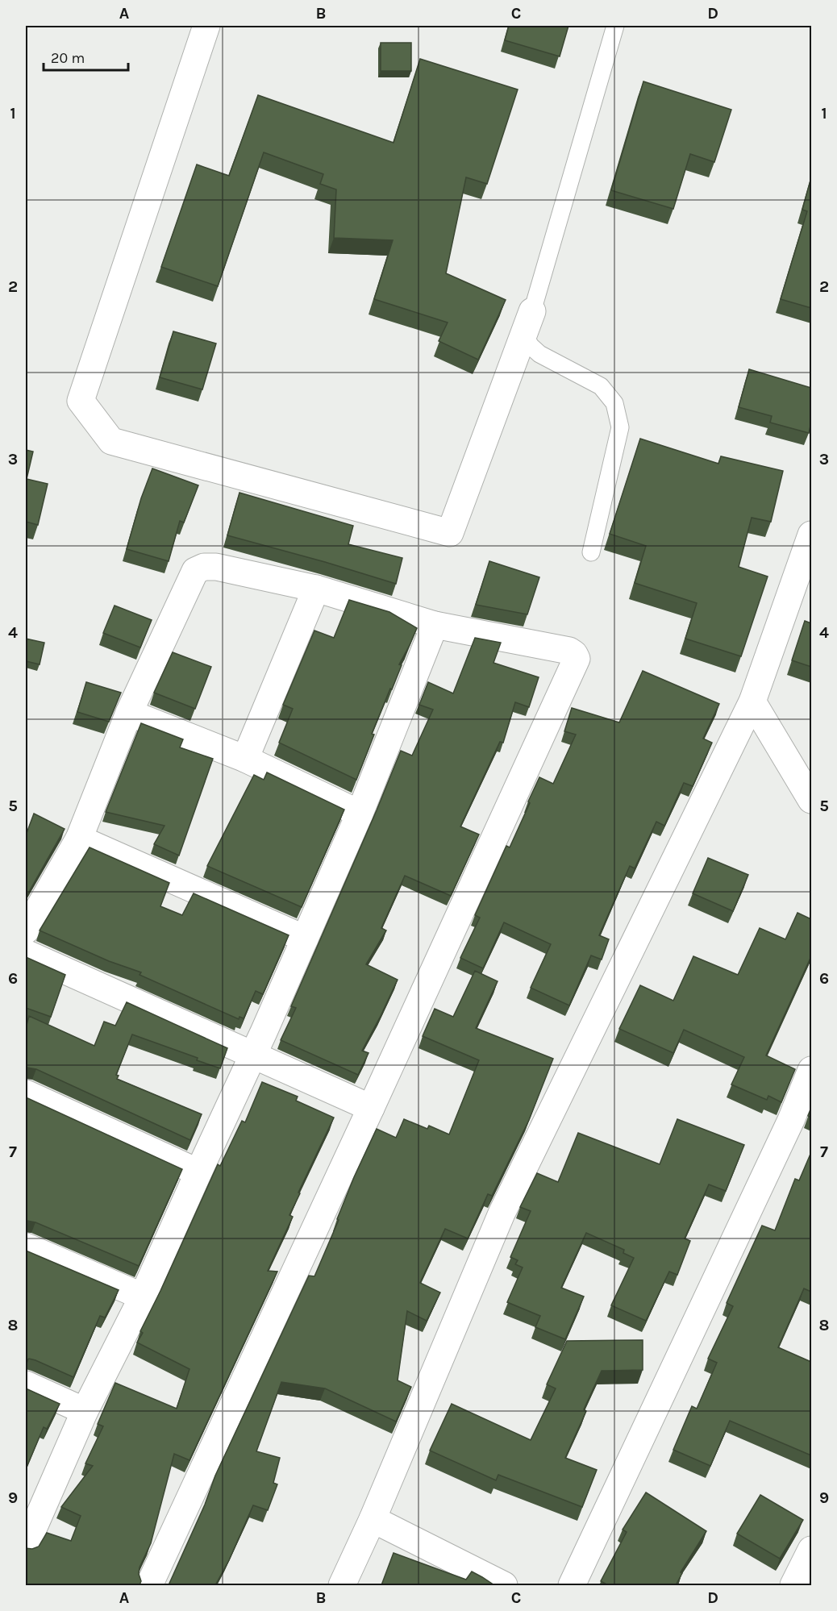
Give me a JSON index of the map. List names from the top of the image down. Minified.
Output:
{"scale_bar":"20 m","grid":{"columns":["A","B","C","D"],"rows":["1","2","3","4","5","6","7","8","9"]}}
